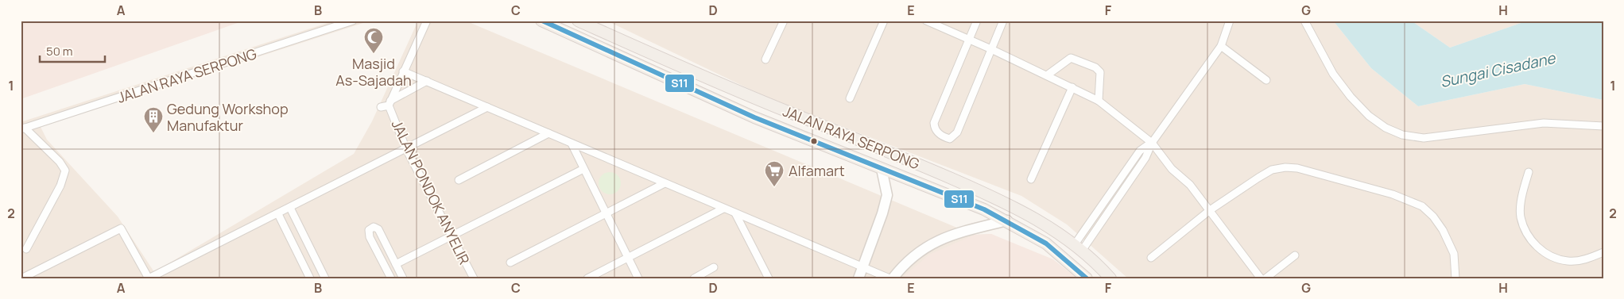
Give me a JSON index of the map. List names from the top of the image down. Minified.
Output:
{"streets":{"main road":["JALAN RAYA SERPONG"],"street":["JALAN PONDOK ANYELIR"]},"water":["Sungai Cisadane"],"places":{"mosque":["Masjid As-Sajadah"],"building":["Gedung Workshop Manufaktur"],"supermarket":["Alfamart"]},"lines":["transit line S11"],"scale_bar":"50 m","grid":{"columns":["A","B","C","D","E","F","G","H"],"rows":["1","2"]}}
